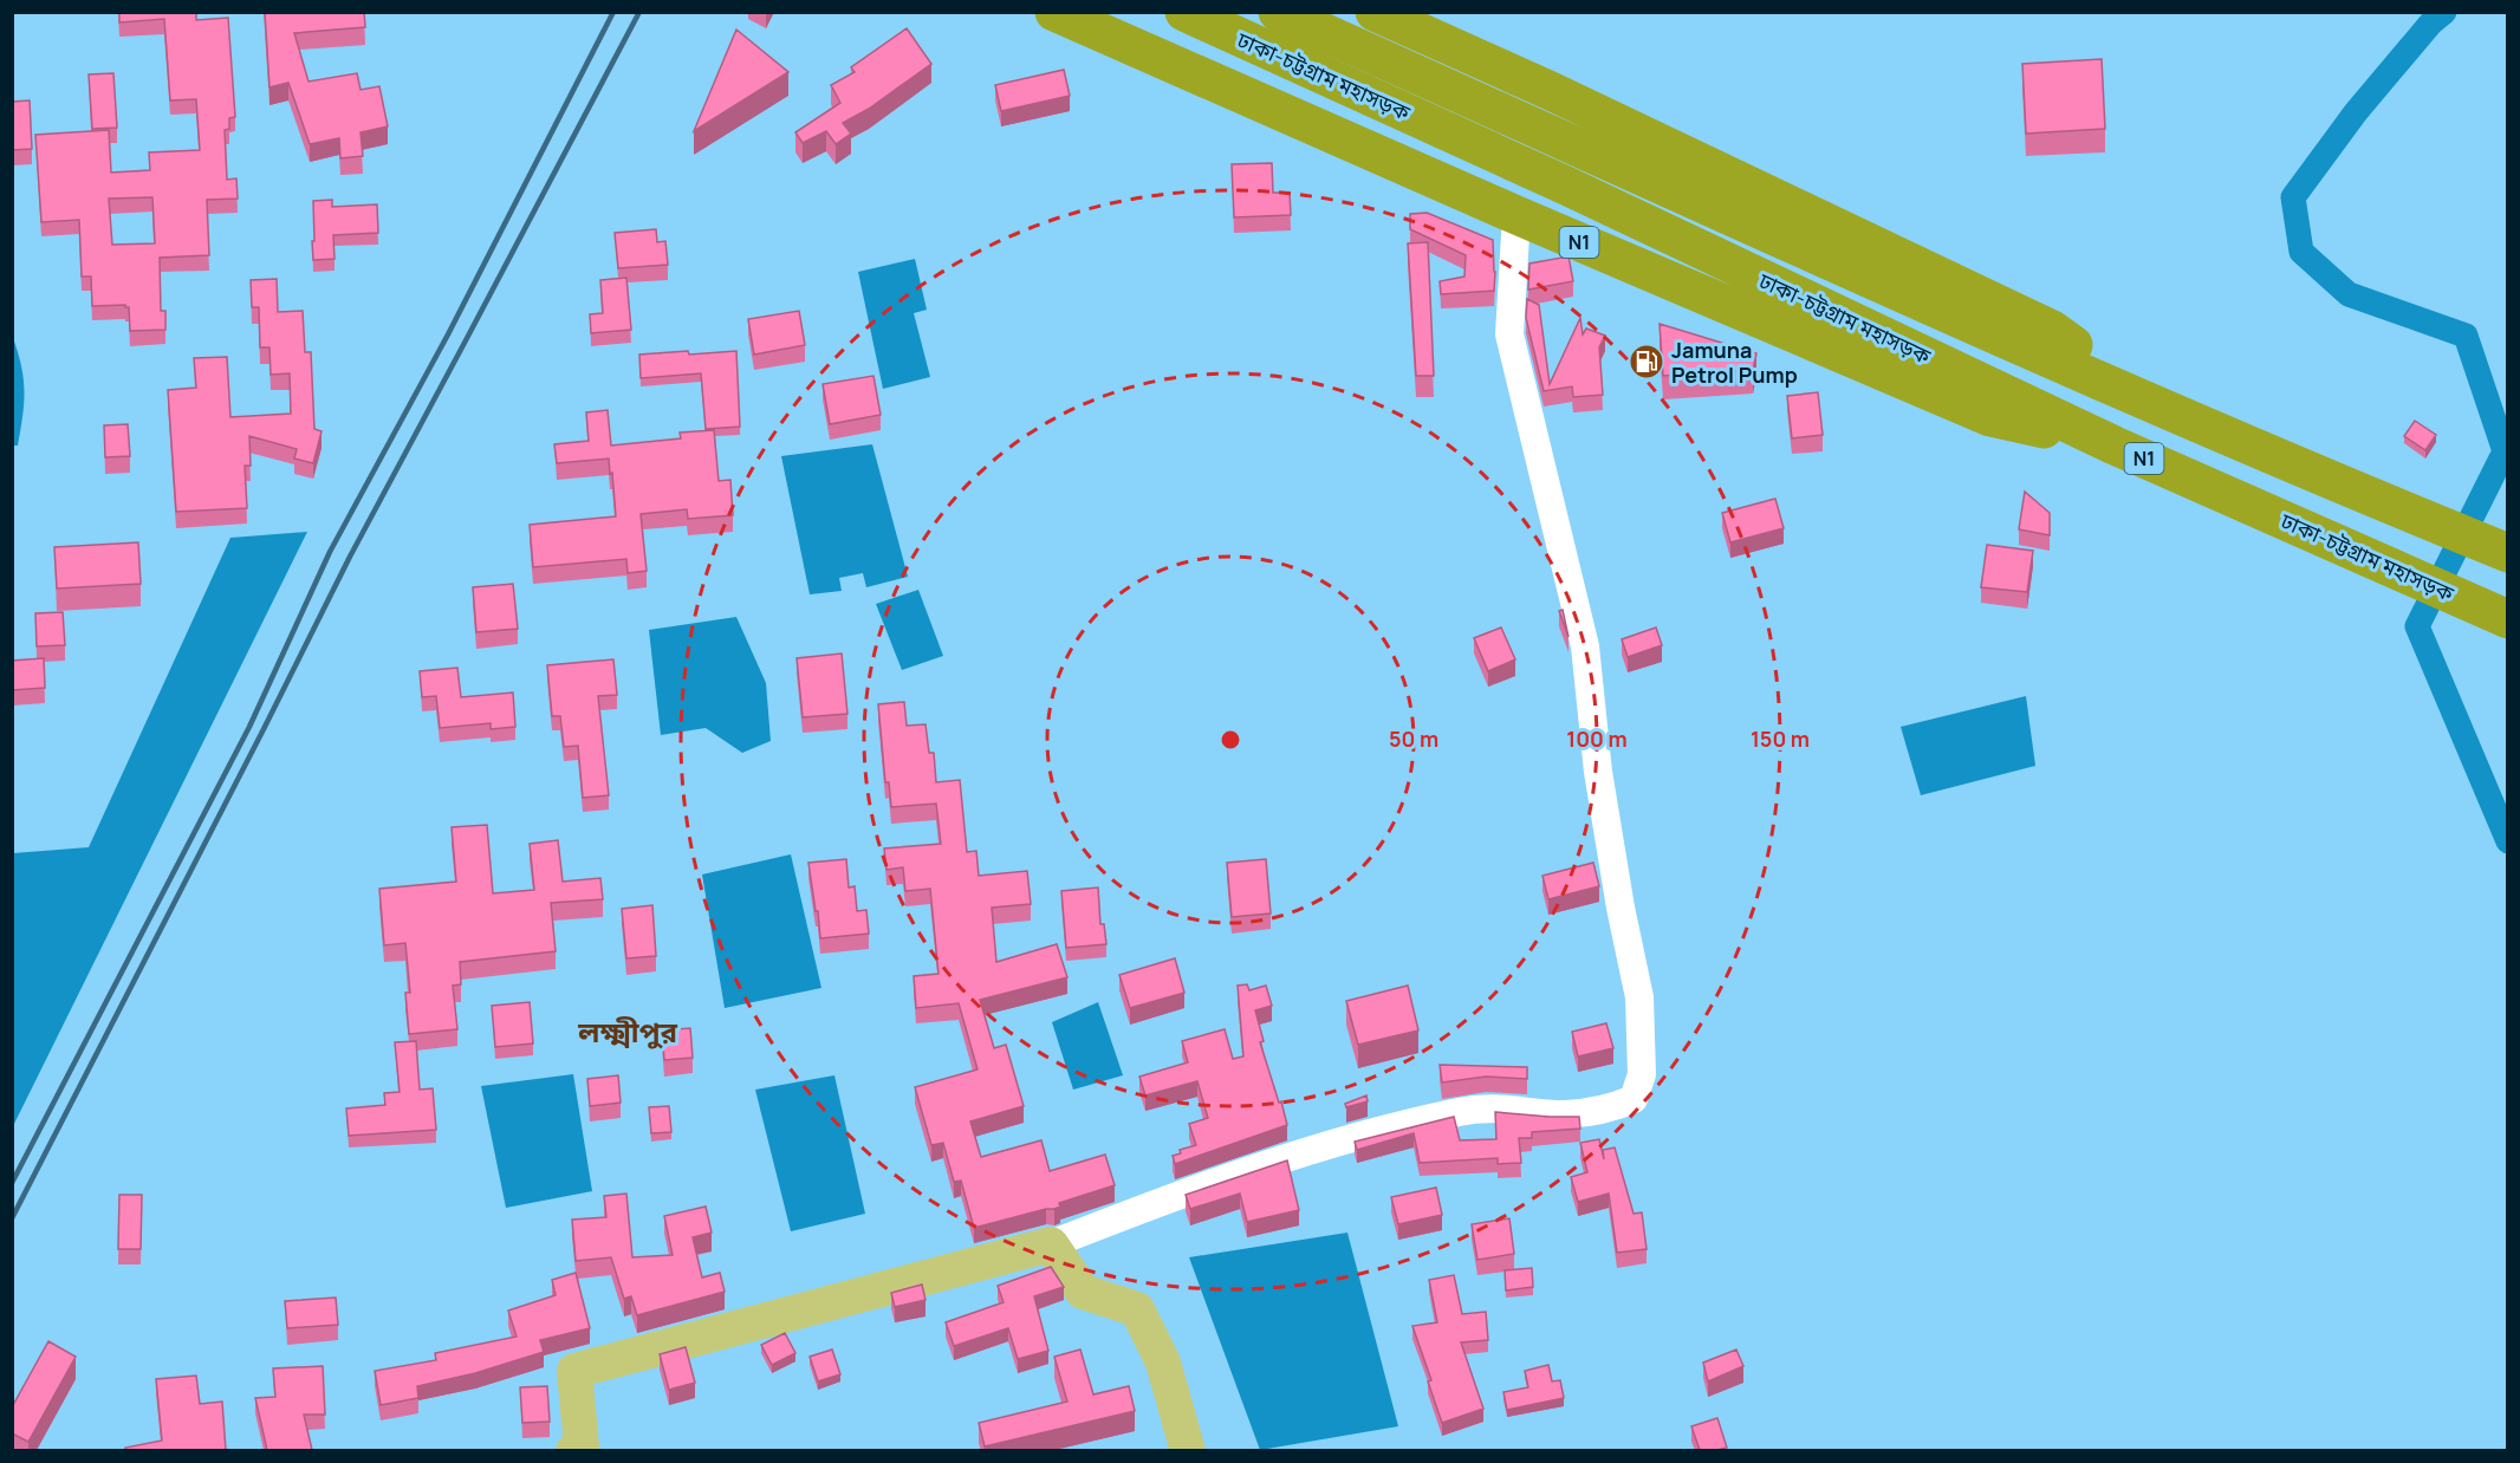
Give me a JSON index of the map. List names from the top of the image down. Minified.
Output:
{"streets":{"highway":["ঢাকা-চট্টগ্রাম মহাসড়ক","N1"]},"crossings":[["ঢাকা-চট্টগ্রাম মহাসড়ক","N1"]],"districts":["লক্ষ্মীপুর"],"places":{"fuel station":["Jamuna Petrol Pump"]},"rings":["50 m","100 m","150 m"]}
